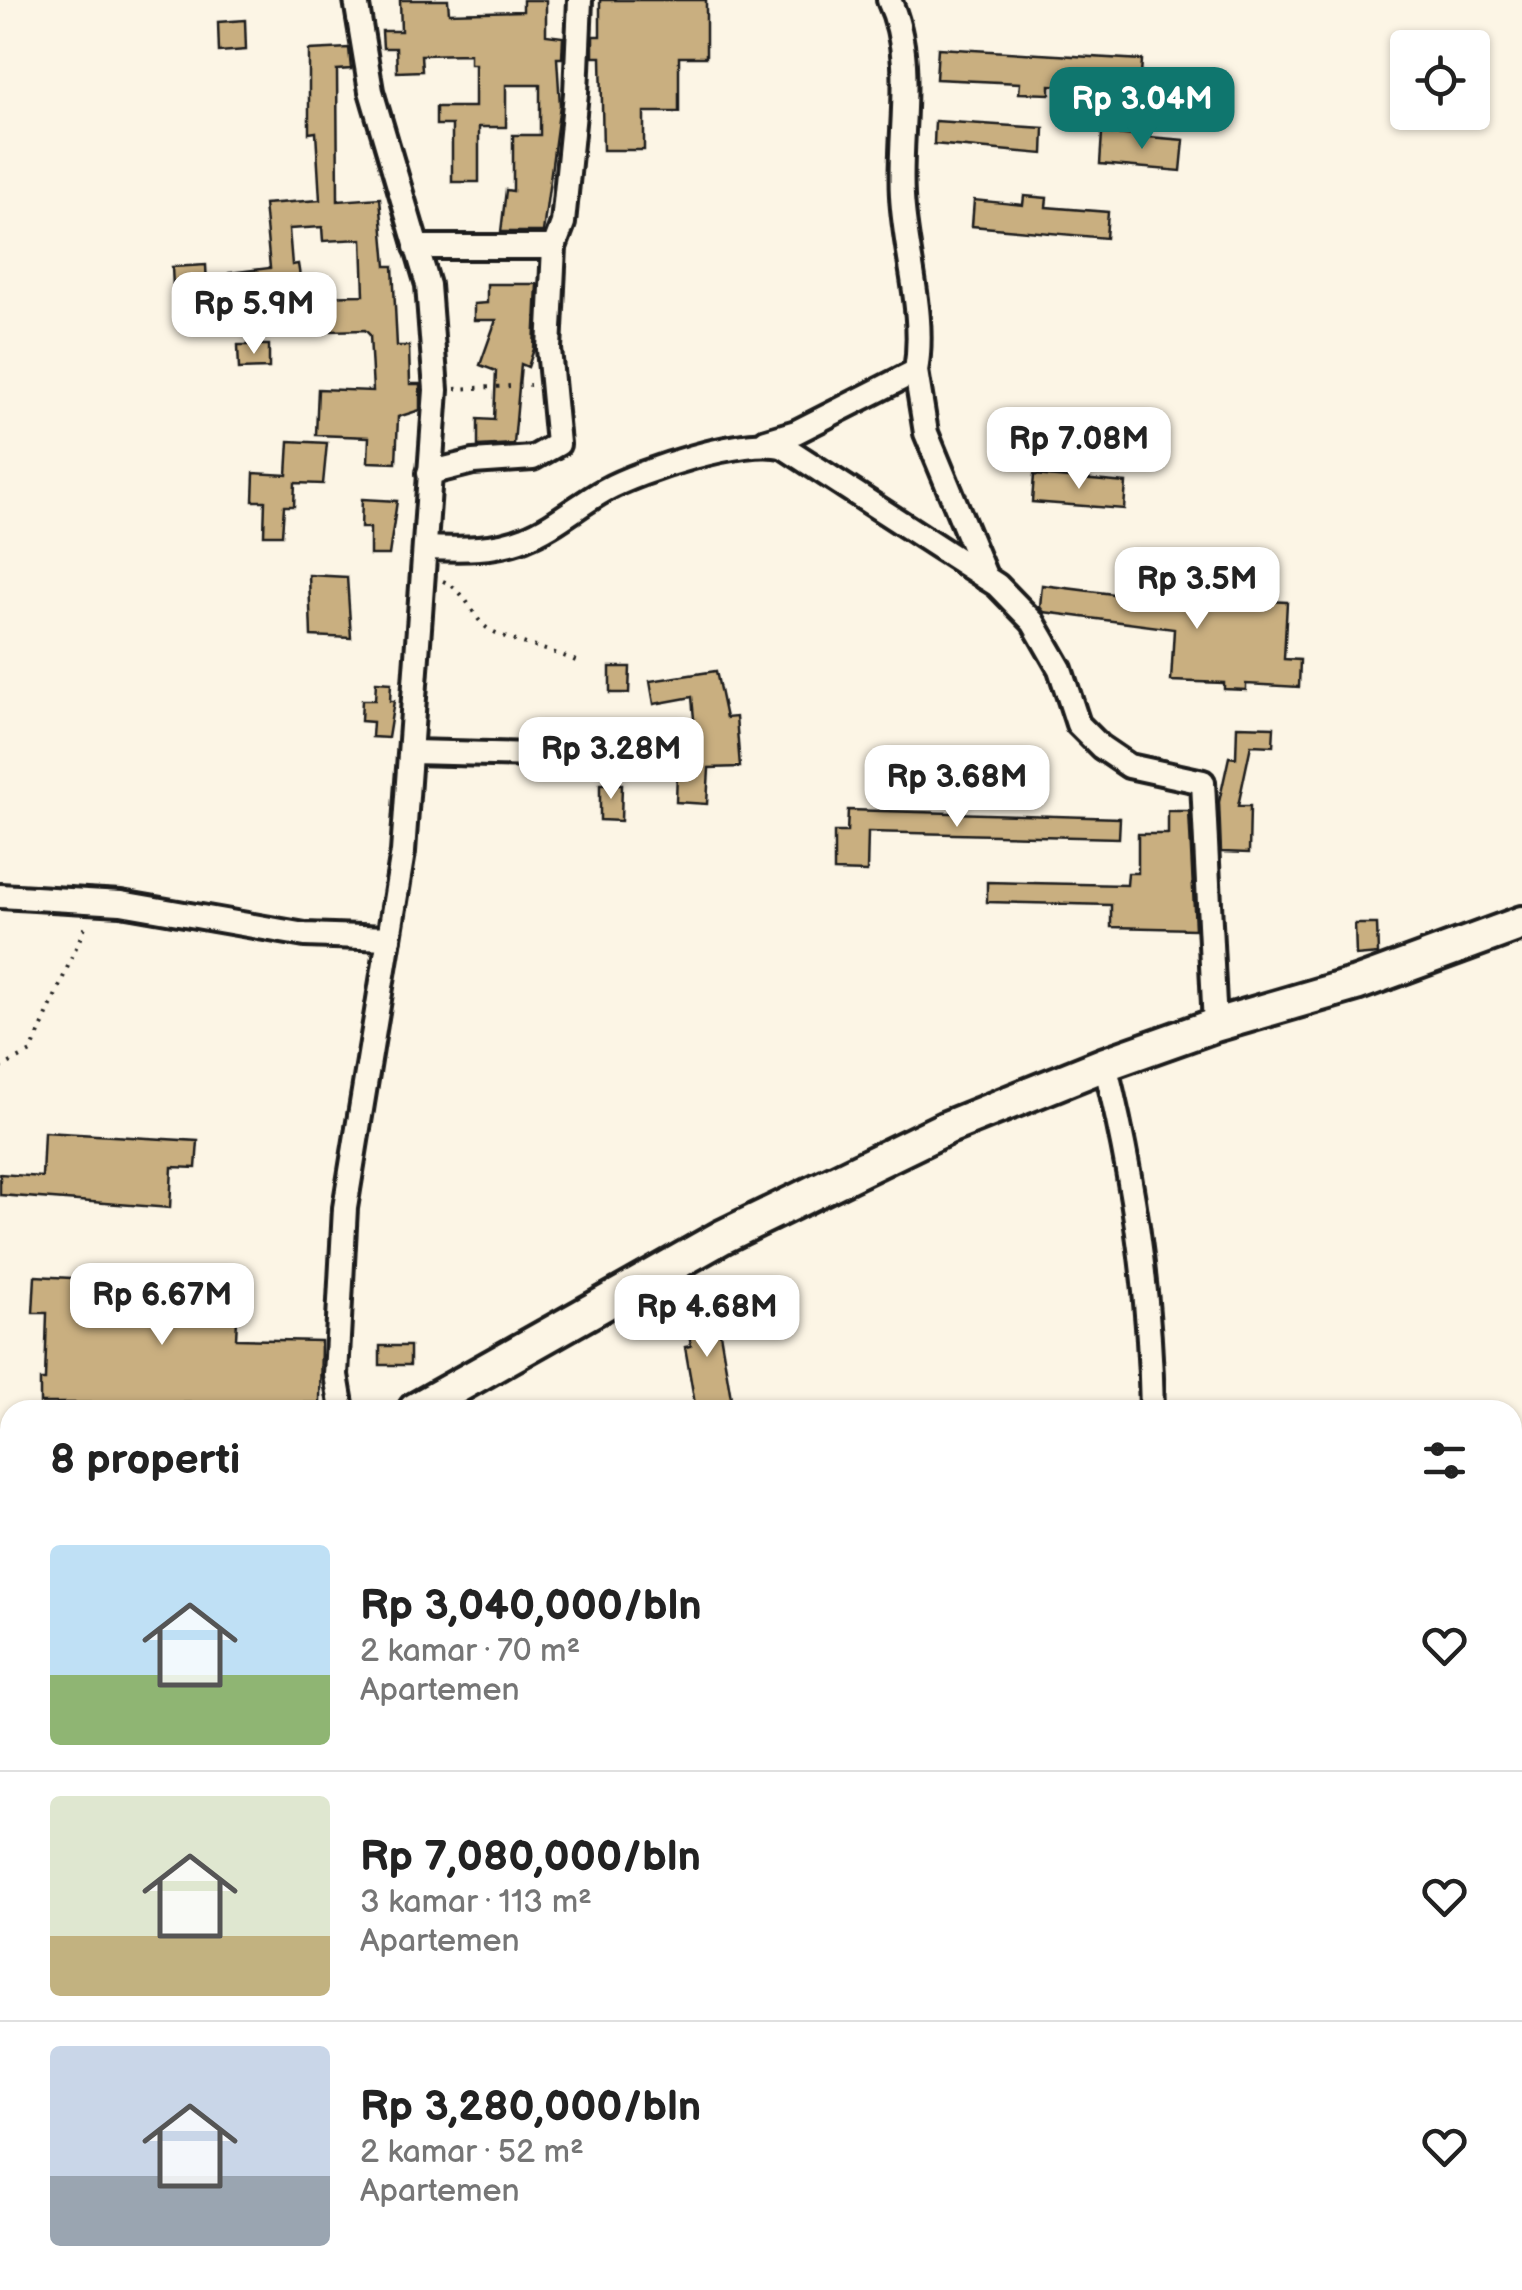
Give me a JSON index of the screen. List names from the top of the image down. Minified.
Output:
{"page":{"price":["Rp 3.04M","Rp 5.9M","Rp 7.08M","Rp 3.5M","Rp 3.28M","Rp 3.68M","Rp 6.67M","Rp 4.68M"],"heading":"8 properti","list":[{"name":"Rp 3,040,000/bln","note":"2 kamar · 70 m² · Apartemen"},{"name":"Rp 7,080,000/bln","note":"3 kamar · 113 m² · Apartemen"},{"name":"Rp 3,280,000/bln","note":"2 kamar · 52 m² · Apartemen"}]}}
